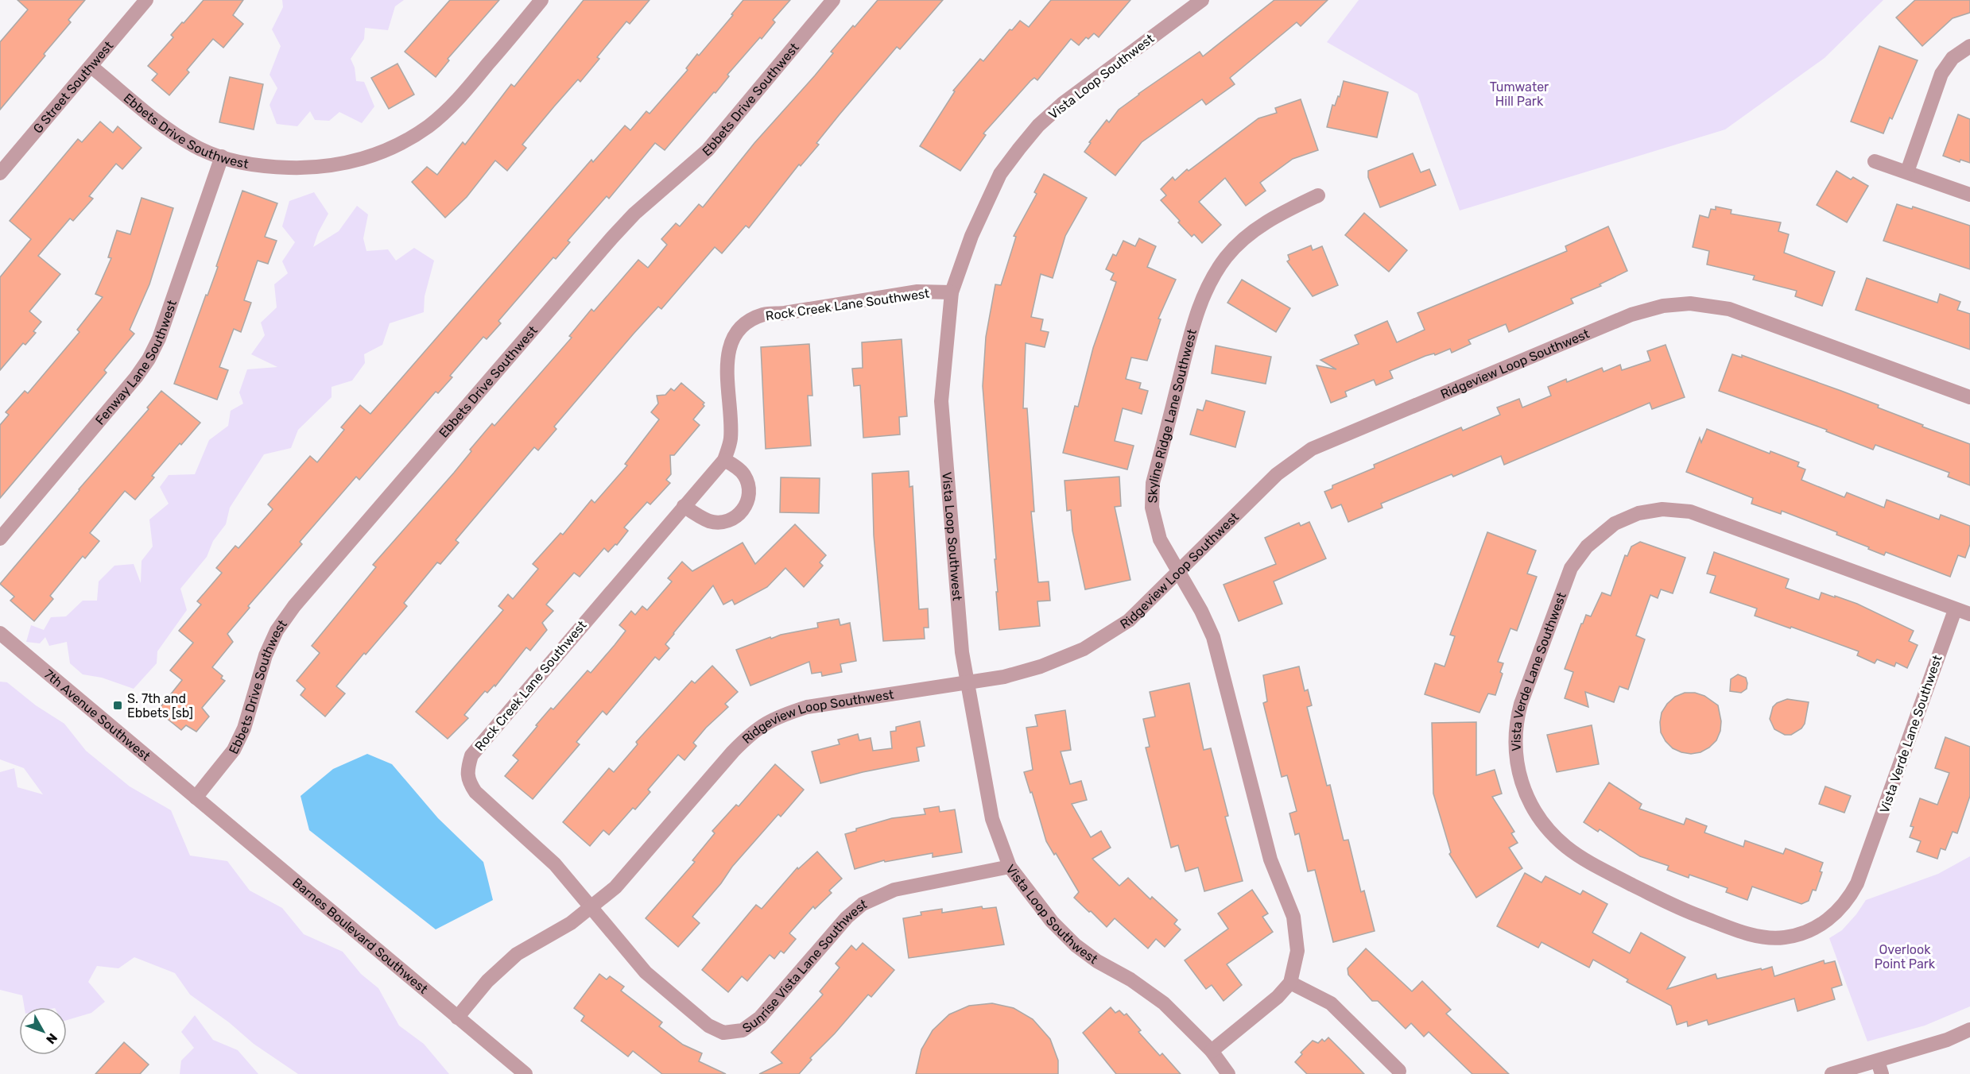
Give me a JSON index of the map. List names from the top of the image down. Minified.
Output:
{"streets":{"street":["Vista Loop Southwest","G Street Southwest","Ebbets Drive Southwest","Rock Creek Lane Southwest","Fenway Lane Southwest","Ridgeview Loop Southwest","Skyline Ridge Lane Southwest","Vista Verde Lane Southwest","7th Avenue Southwest","Barnes Boulevard Southwest","Sunrise Vista Lane Southwest"]},"crossings":[["Vista Loop Southwest","Rock Creek Lane Southwest"],["Vista Loop Southwest","Ridgeview Loop Southwest"],["Vista Loop Southwest","Skyline Ridge Lane Southwest"],["Vista Loop Southwest","Sunrise Vista Lane Southwest"],["G Street Southwest","Ebbets Drive Southwest"],["Ebbets Drive Southwest","Fenway Lane Southwest"],["Ebbets Drive Southwest","7th Avenue Southwest"],["Ebbets Drive Southwest","Barnes Boulevard Southwest"],["Rock Creek Lane Southwest","Ridgeview Loop Southwest"],["Rock Creek Lane Southwest","Sunrise Vista Lane Southwest"],["Ridgeview Loop Southwest","Skyline Ridge Lane Southwest"],["Ridgeview Loop Southwest","Barnes Boulevard Southwest"],["Ridgeview Loop Southwest","Sunrise Vista Lane Southwest"],["7th Avenue Southwest","Barnes Boulevard Southwest"]],"parks":["Tumwater Hill Park","Overlook Point Park"],"places":{"transit":["S. 7th and Ebbets [sb]"]},"north":"bottom right"}
